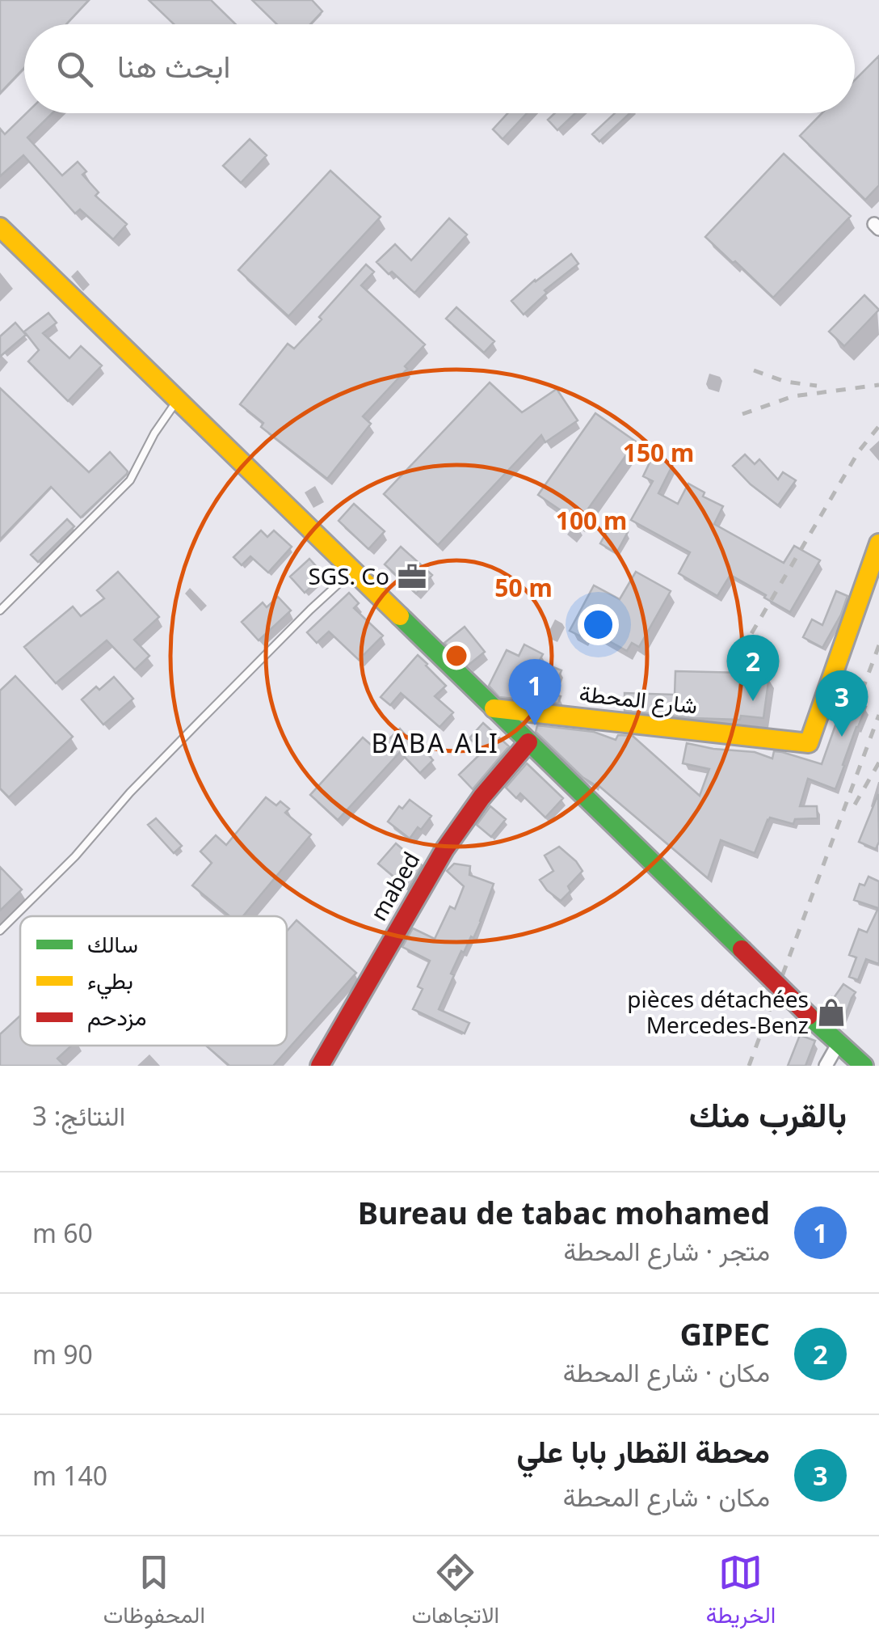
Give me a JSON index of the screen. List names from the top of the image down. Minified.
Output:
{"streets":{"main road":["شارع المحطة","mabed"]},"districts":["BABA ALI"],"places":{"office":["SGS. Co"],"shop":["pièces détachées Mercedes-Benz"]},"legend":["سالك","بطيء","مزدحم"],"page":{"search":"ابحث هنا","pins":["2","1","3"],"heading":["بالقرب منك","النتائج: 3"],"list":[{"mark":"1","name":"Bureau de tabac mohamed","note":"متجر · شارع المحطة","value":"60 m"},{"mark":"2","name":"GIPEC","note":"مكان · شارع المحطة","value":"90 m"},{"mark":"3","name":"محطة القطار بابا علي","note":"مكان · شارع المحطة","value":"140 m"}],"nav":["الخريطة","الاتجاهات","المحفوظات"]},"rings":["150 m","100 m","50 m"]}
